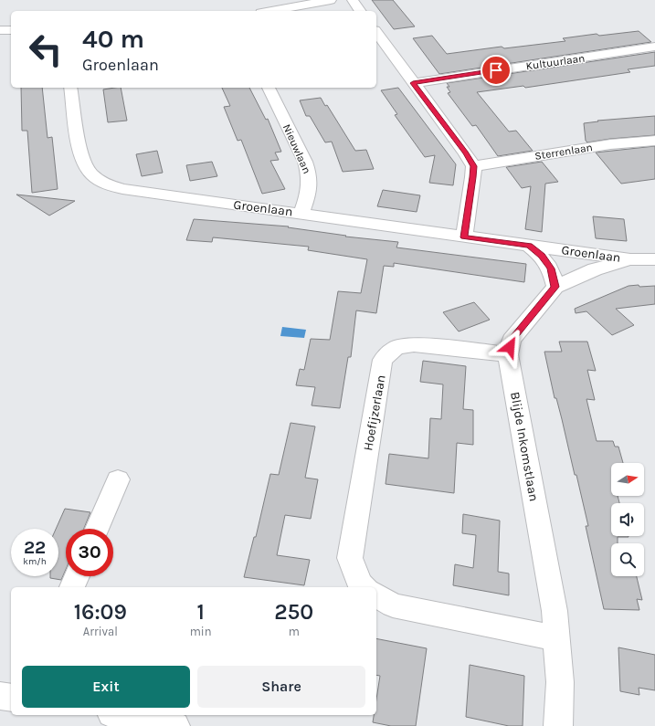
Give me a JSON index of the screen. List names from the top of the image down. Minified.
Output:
{"streets":{"street":["Kultuurlaan","Nieuwlaan","Sterrenlaan","Groenlaan","Hoefijzerlaan","Blijde Inkomstlaan"]},"crossings":[["Nieuwlaan","Groenlaan"],["Groenlaan","Blijde Inkomstlaan"],["Hoefijzerlaan","Blijde Inkomstlaan"]],"north":"right","page":{"turn":["40 m","Groenlaan"],"speed":"22 km/h","limit":"30","eta":["16:09","Arrival","1","min","250","m"],"buttons":["Exit","Share"]}}
